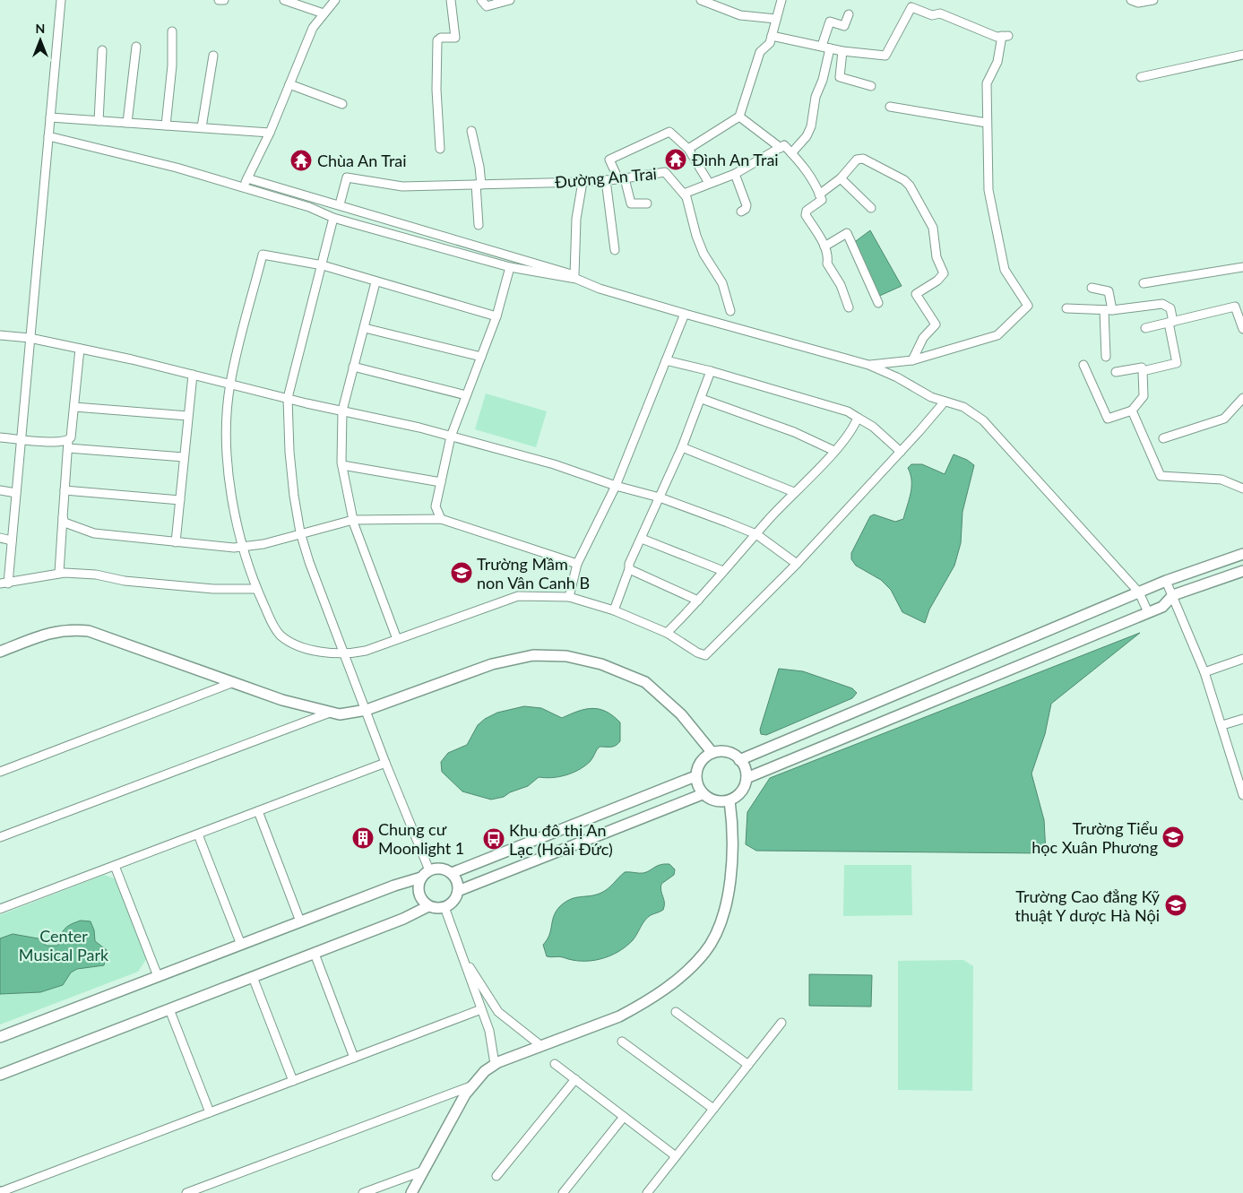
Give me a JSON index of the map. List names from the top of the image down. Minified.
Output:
{"streets":{"street":["Đường An Trai"]},"parks":["Center Musical Park"],"places":{"temple":["Đình An Trai","Chùa An Trai"],"school or university":["Trường Mầm non Vân Canh B","Trường Tiểu học Xuân Phương","Trường Cao đẳng Kỹ thuật Y dược Hà Nội"],"building":["Chung cư Moonlight 1"],"bus stop":["Khu đô thị An Lạc (Hoài Đức)"]},"north":"top"}
